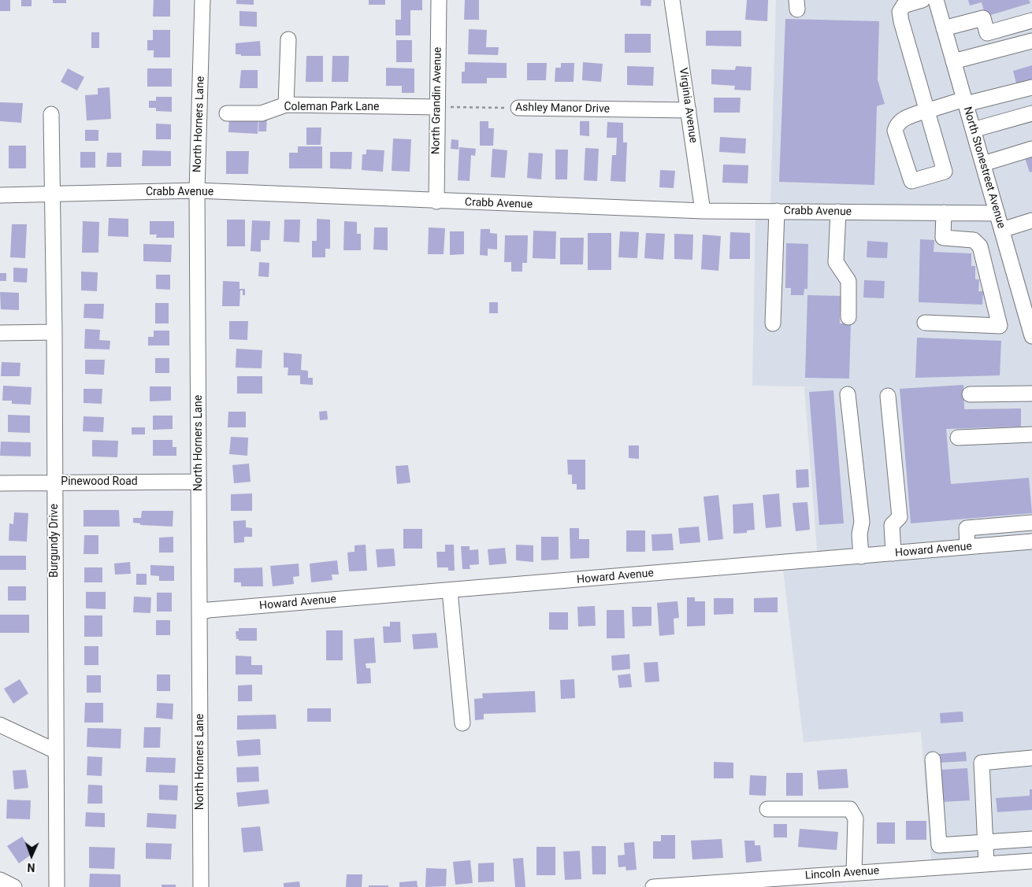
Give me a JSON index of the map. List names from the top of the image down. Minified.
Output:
{"streets":{"street":["North Grandin Avenue","Virginia Avenue","Coleman Park Lane","Ashley Manor Drive","North Horners Lane","North Stonestreet Avenue","Crabb Avenue","Pinewood Road","Burgundy Drive","Howard Avenue","Lincoln Avenue"]},"crossings":[["North Grandin Avenue","Coleman Park Lane"],["North Grandin Avenue","Ashley Manor Drive"],["North Grandin Avenue","Crabb Avenue"],["Virginia Avenue","Ashley Manor Drive"],["Virginia Avenue","Crabb Avenue"],["Coleman Park Lane","Ashley Manor Drive"],["North Horners Lane","Crabb Avenue"],["North Horners Lane","Pinewood Road"],["North Horners Lane","Howard Avenue"],["North Stonestreet Avenue","Crabb Avenue"],["Crabb Avenue","Burgundy Drive"],["Pinewood Road","Burgundy Drive"]],"north":"bottom"}
